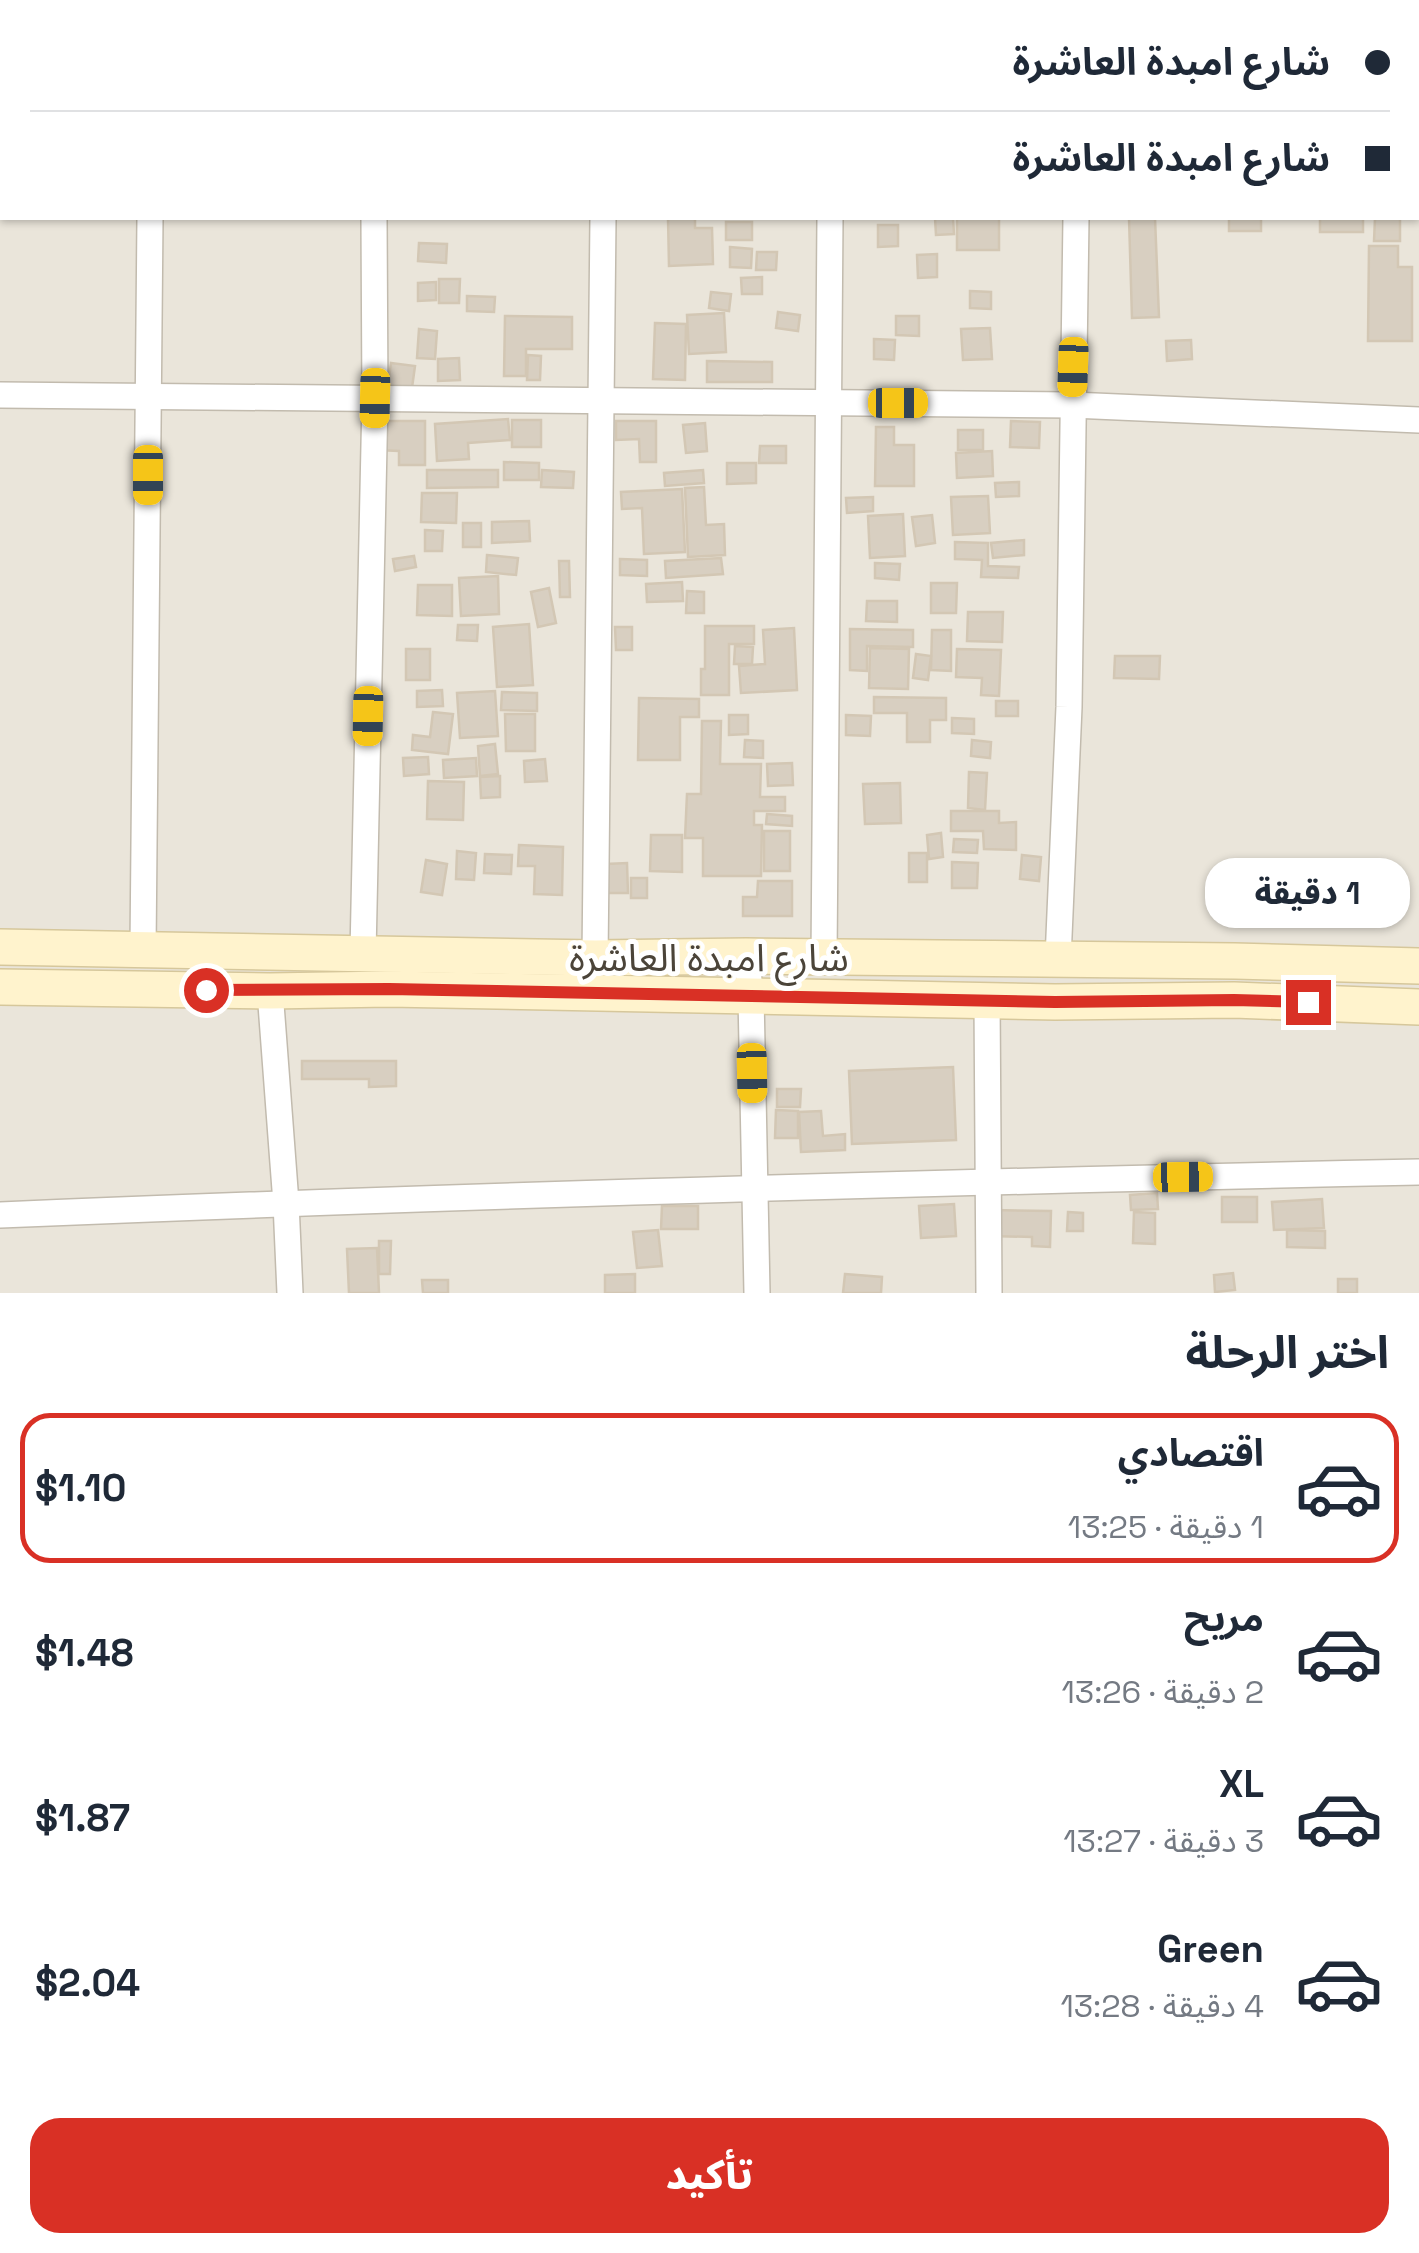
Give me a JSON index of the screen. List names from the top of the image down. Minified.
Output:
{"streets":{"main road":["شارع امبدة العاشرة"]},"page":{"banner":["شارع امبدة العاشرة","شارع امبدة العاشرة"],"bubble":"1 دقيقة","heading":"اختر الرحلة","list":[{"name":"اقتصادي","note":"1 دقيقة · 13:25","value":"$1.10"},{"name":"مريح","note":"2 دقيقة · 13:26","value":"$1.48"},{"name":"XL","note":"3 دقيقة · 13:27","value":"$1.87"},{"name":"Green","note":"4 دقيقة · 13:28","value":"$2.04"}],"buttons":"تأكيد"}}
